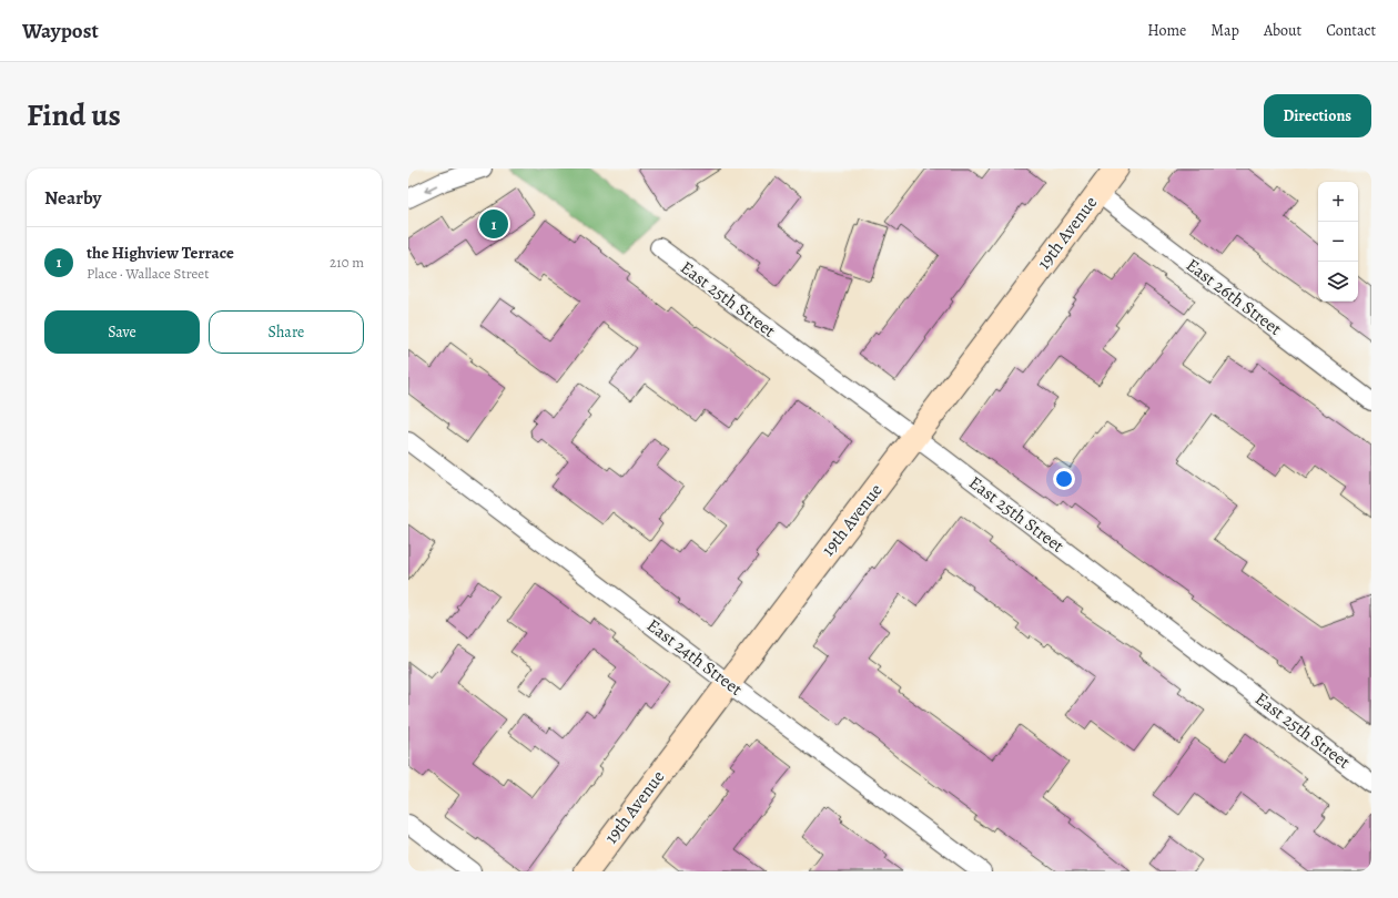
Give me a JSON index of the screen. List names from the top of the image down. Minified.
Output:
{"streets":{"street":["19th Avenue","East 26th Street","East 25th Street","East 24th Street"]},"crossings":[["19th Avenue","East 26th Street"],["19th Avenue","East 25th Street"],["19th Avenue","East 24th Street"]],"page":{"header":"Waypost","nav":["Home","Map","About","Contact"],"title":"Find us","buttons":["Directions",["Save","Share"]],"heading":"Nearby","map_buttons":["+","−"],"pins":"1","list":[{"mark":"1","name":"the Highview Terrace","note":"Place · Wallace Street","value":"210 m"}]}}
